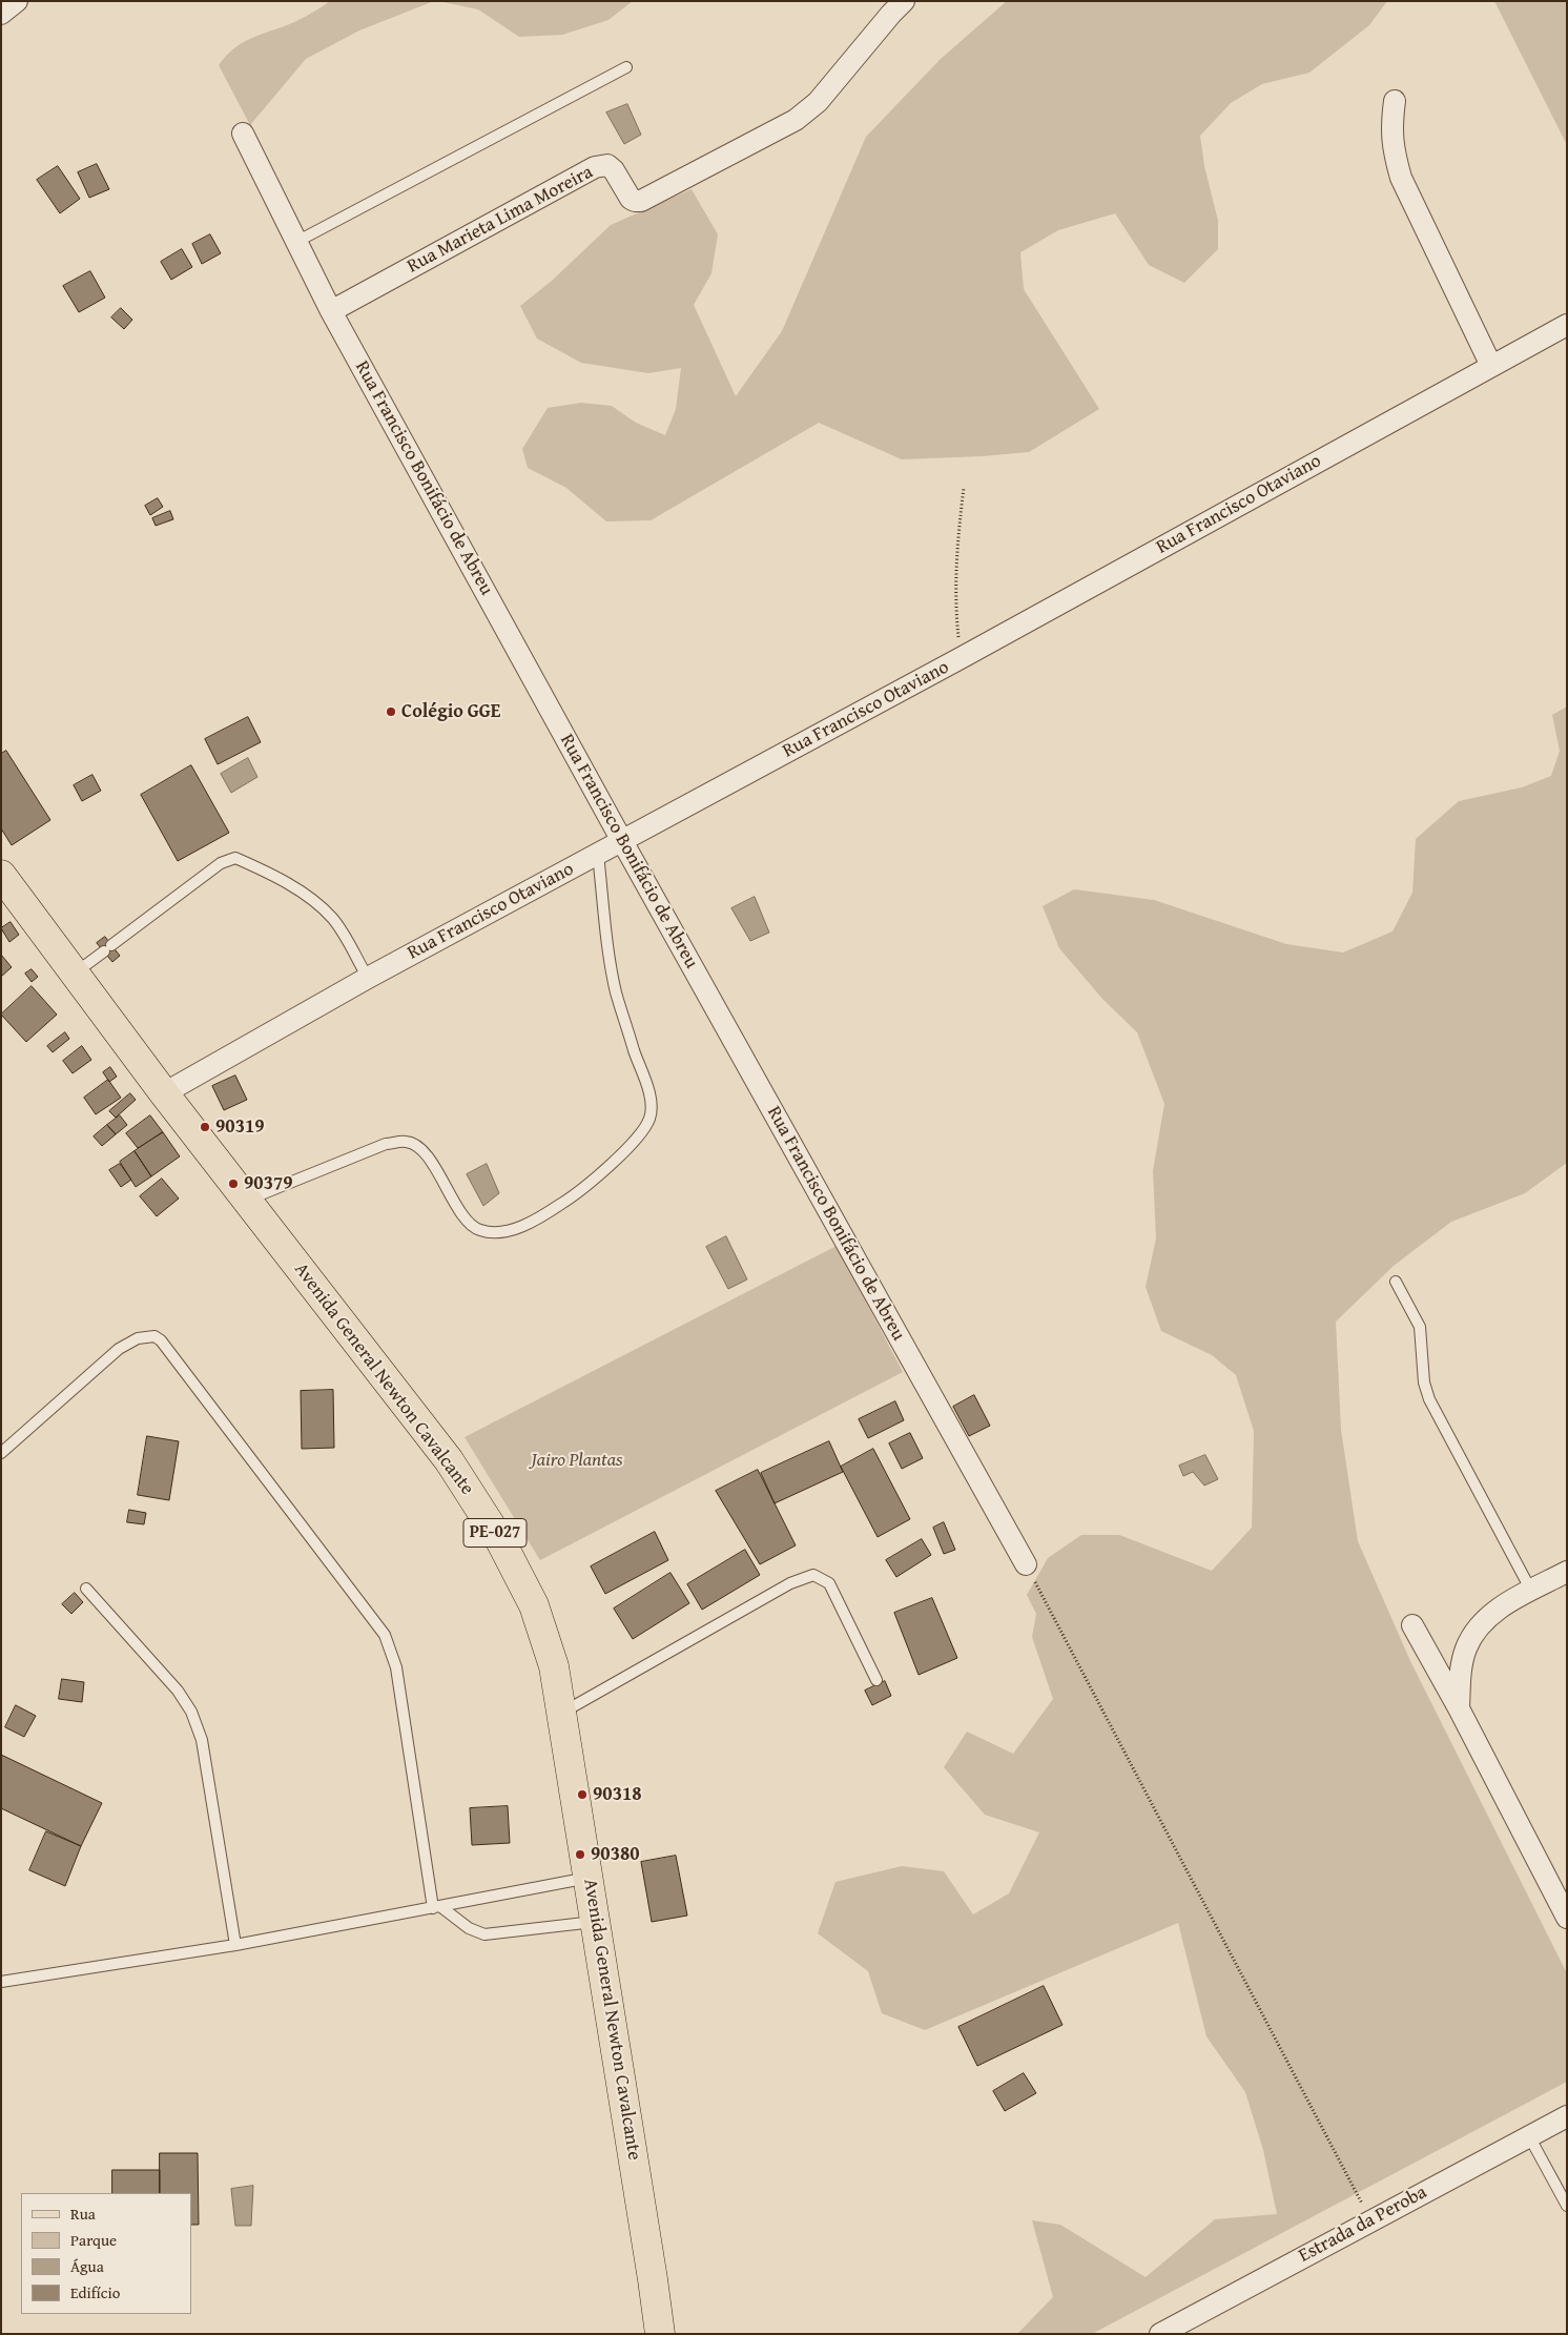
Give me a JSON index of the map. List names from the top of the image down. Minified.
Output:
{"streets":{"main road":["Avenida General Newton Cavalcante","PE-027"],"street":["Rua Marieta Lima Moreira","Rua Francisco Bonifácio de Abreu","Rua Francisco Otaviano","Estrada da Peroba"]},"crossings":[["Rua Marieta Lima Moreira","Rua Francisco Bonifácio de Abreu"],["Rua Francisco Bonifácio de Abreu","Rua Francisco Otaviano"],["Rua Francisco Otaviano","Avenida General Newton Cavalcante"]],"parks":["Jairo Plantas"],"places":["Colégio GGE","90319","90379","90318","90380"],"legend":["Rua","Parque","Água","Edifício"]}
